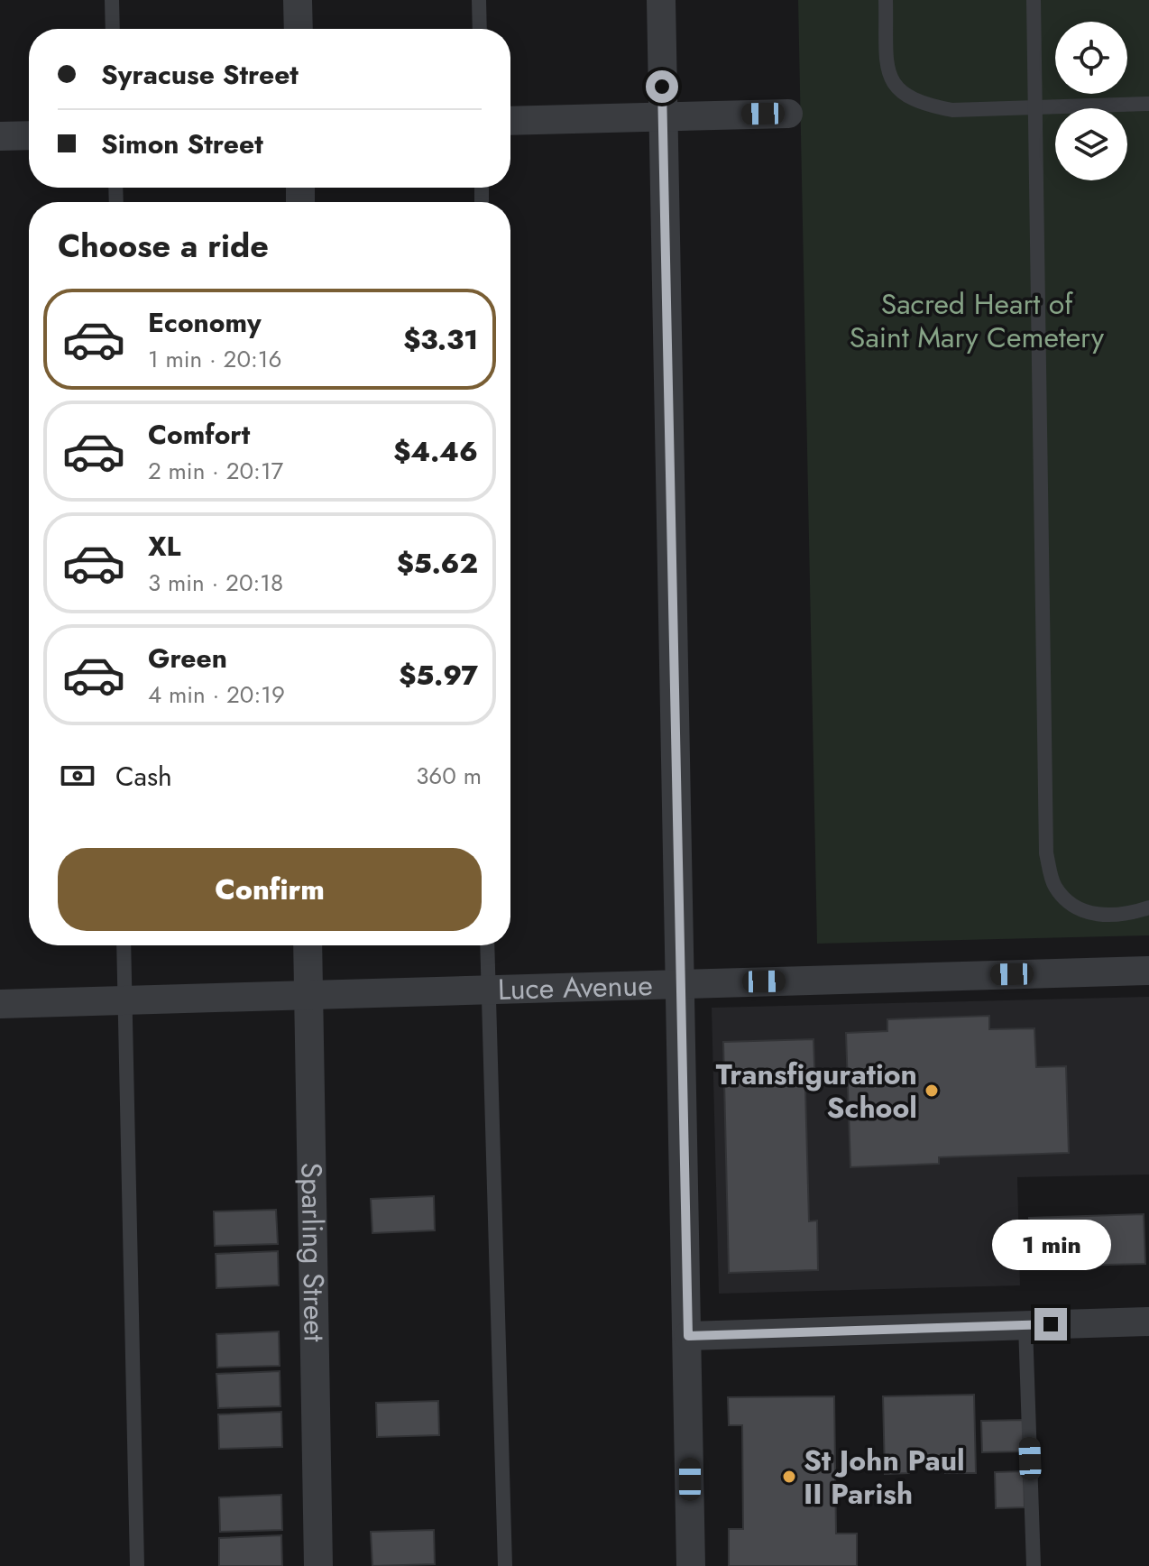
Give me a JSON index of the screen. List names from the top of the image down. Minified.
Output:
{"streets":{"street":["Luce Avenue","Sparling Street"]},"crossings":[["Luce Avenue","Sparling Street"]],"parks":["Sacred Heart of Saint Mary Cemetery"],"places":["Transfiguration School","St John Paul II Parish"],"page":{"banner":["Syracuse Street","Simon Street"],"heading":"Choose a ride","list":[{"name":"Economy","note":"1 min · 20:16","value":"$3.31"},{"name":"Comfort","note":"2 min · 20:17","value":"$4.46"},{"name":"XL","note":"3 min · 20:18","value":"$5.62"},{"name":"Green","note":"4 min · 20:19","value":"$5.97"}],"pay":["Cash","360 m"],"buttons":"Confirm","bubble":"1 min"}}
